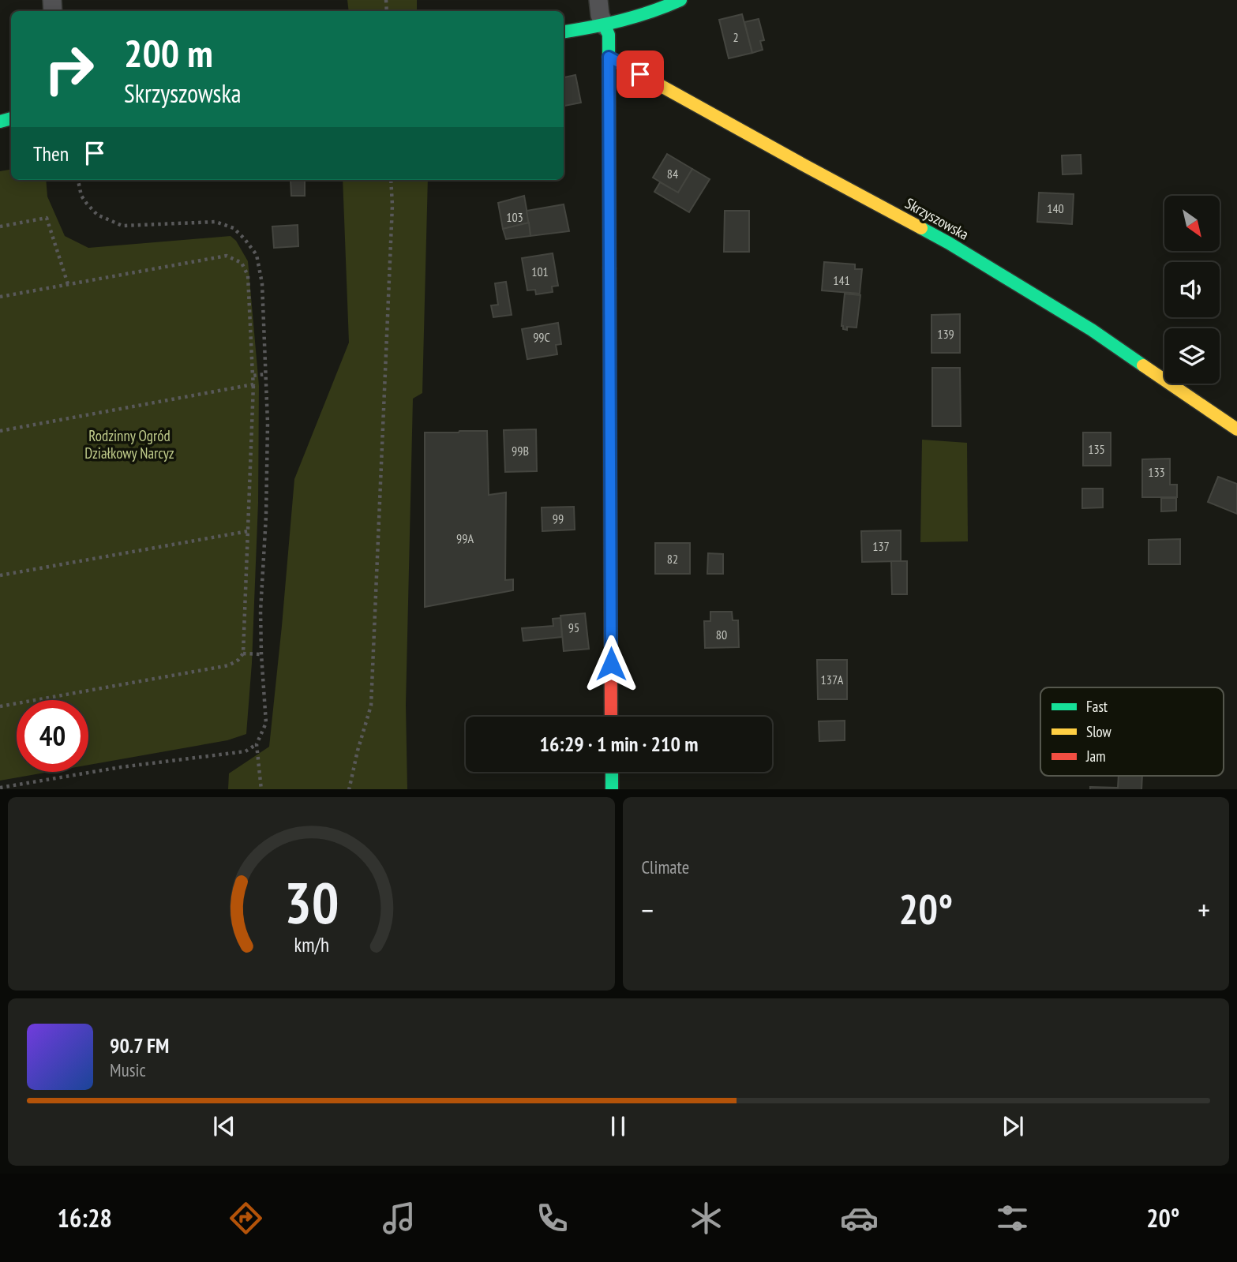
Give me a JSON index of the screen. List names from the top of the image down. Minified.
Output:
{"streets":{"street":["Skrzyszowska"]},"parks":["Rodzinny Ogród Działkowy Narcyz"],"house_numbers":["2","84","140","103","101","141","139","99C","135","99B","133","99","99A","137","82","95","80","137A"],"legend":["Fast","Slow","Jam"],"north":"bottom right","page":{"turn":["200 m","Skrzyszowska"],"then":"Then","limit":"40","trip":"16:29 · 1 min · 210 m","tile":"Climate","heat":["−","20°","+"],"song":["90.7 FM","Music"],"tabs":["16:28","20°"],"gauge":["30","km/h"]}}
